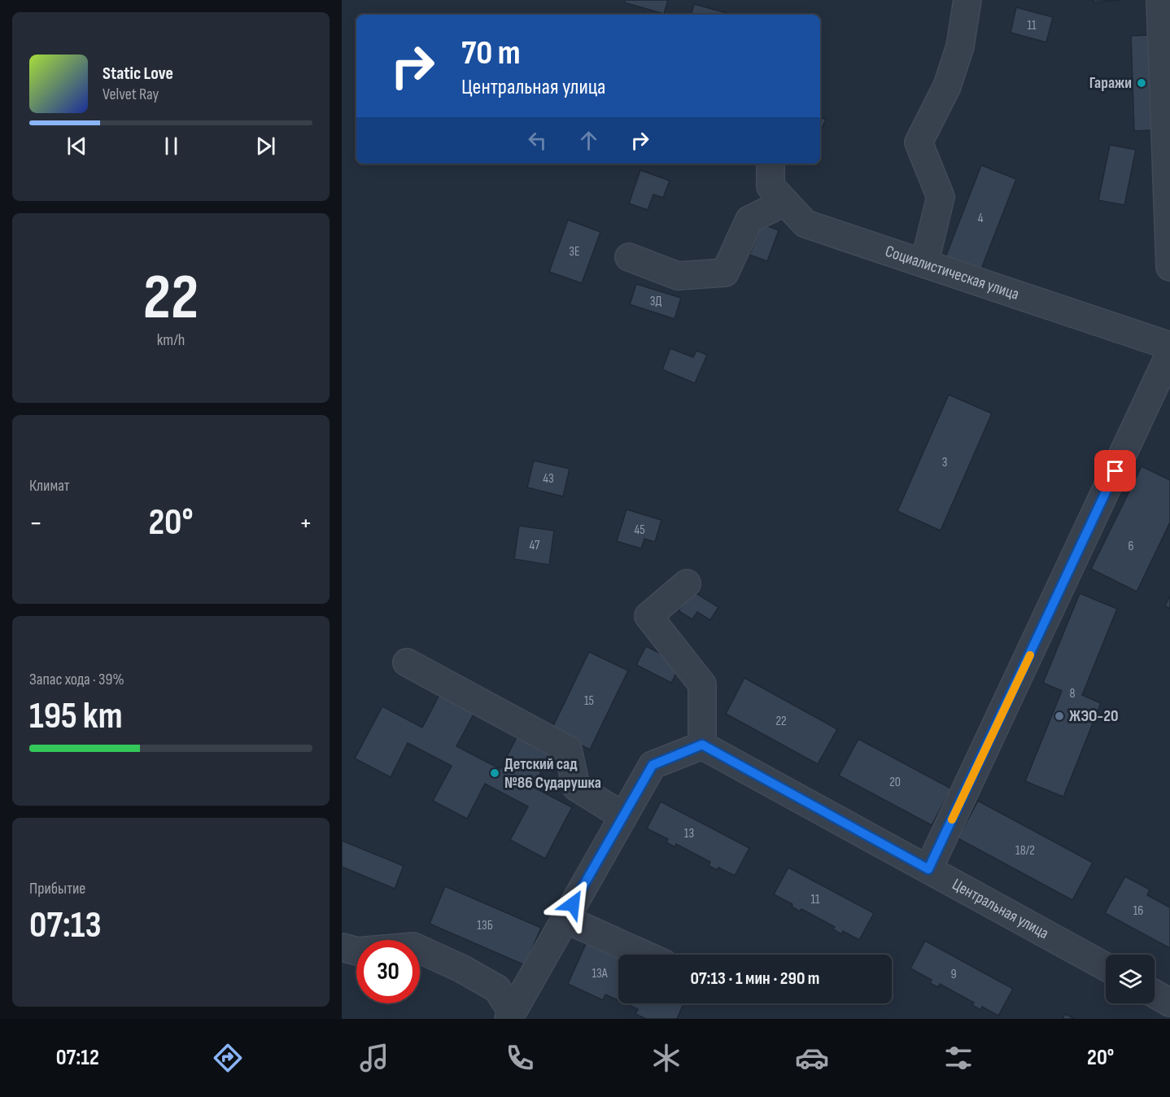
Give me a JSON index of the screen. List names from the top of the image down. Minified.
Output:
{"streets":{"street":["Социалистическая улица","Центральная улица"]},"places":["Гаражи","ЖЭО-20","Детский сад №86 Сударушка"],"house_numbers":["11","4","3Е","3Д","3","43","45","47","6","8","15","22","20","13","18/2","11","16","13Б","13А","9"],"page":{"turn":["70 m","Центральная улица"],"song":["Static Love","Velvet Ray"],"tile":[["22","km/h"],"Климат",["Запас хода · 39%","195 km"],["Прибытие","07:13"]],"heat":["−","20°","+"],"limit":"30","trip":"07:13 · 1 мин · 290 m","tabs":["07:12","20°"]}}
